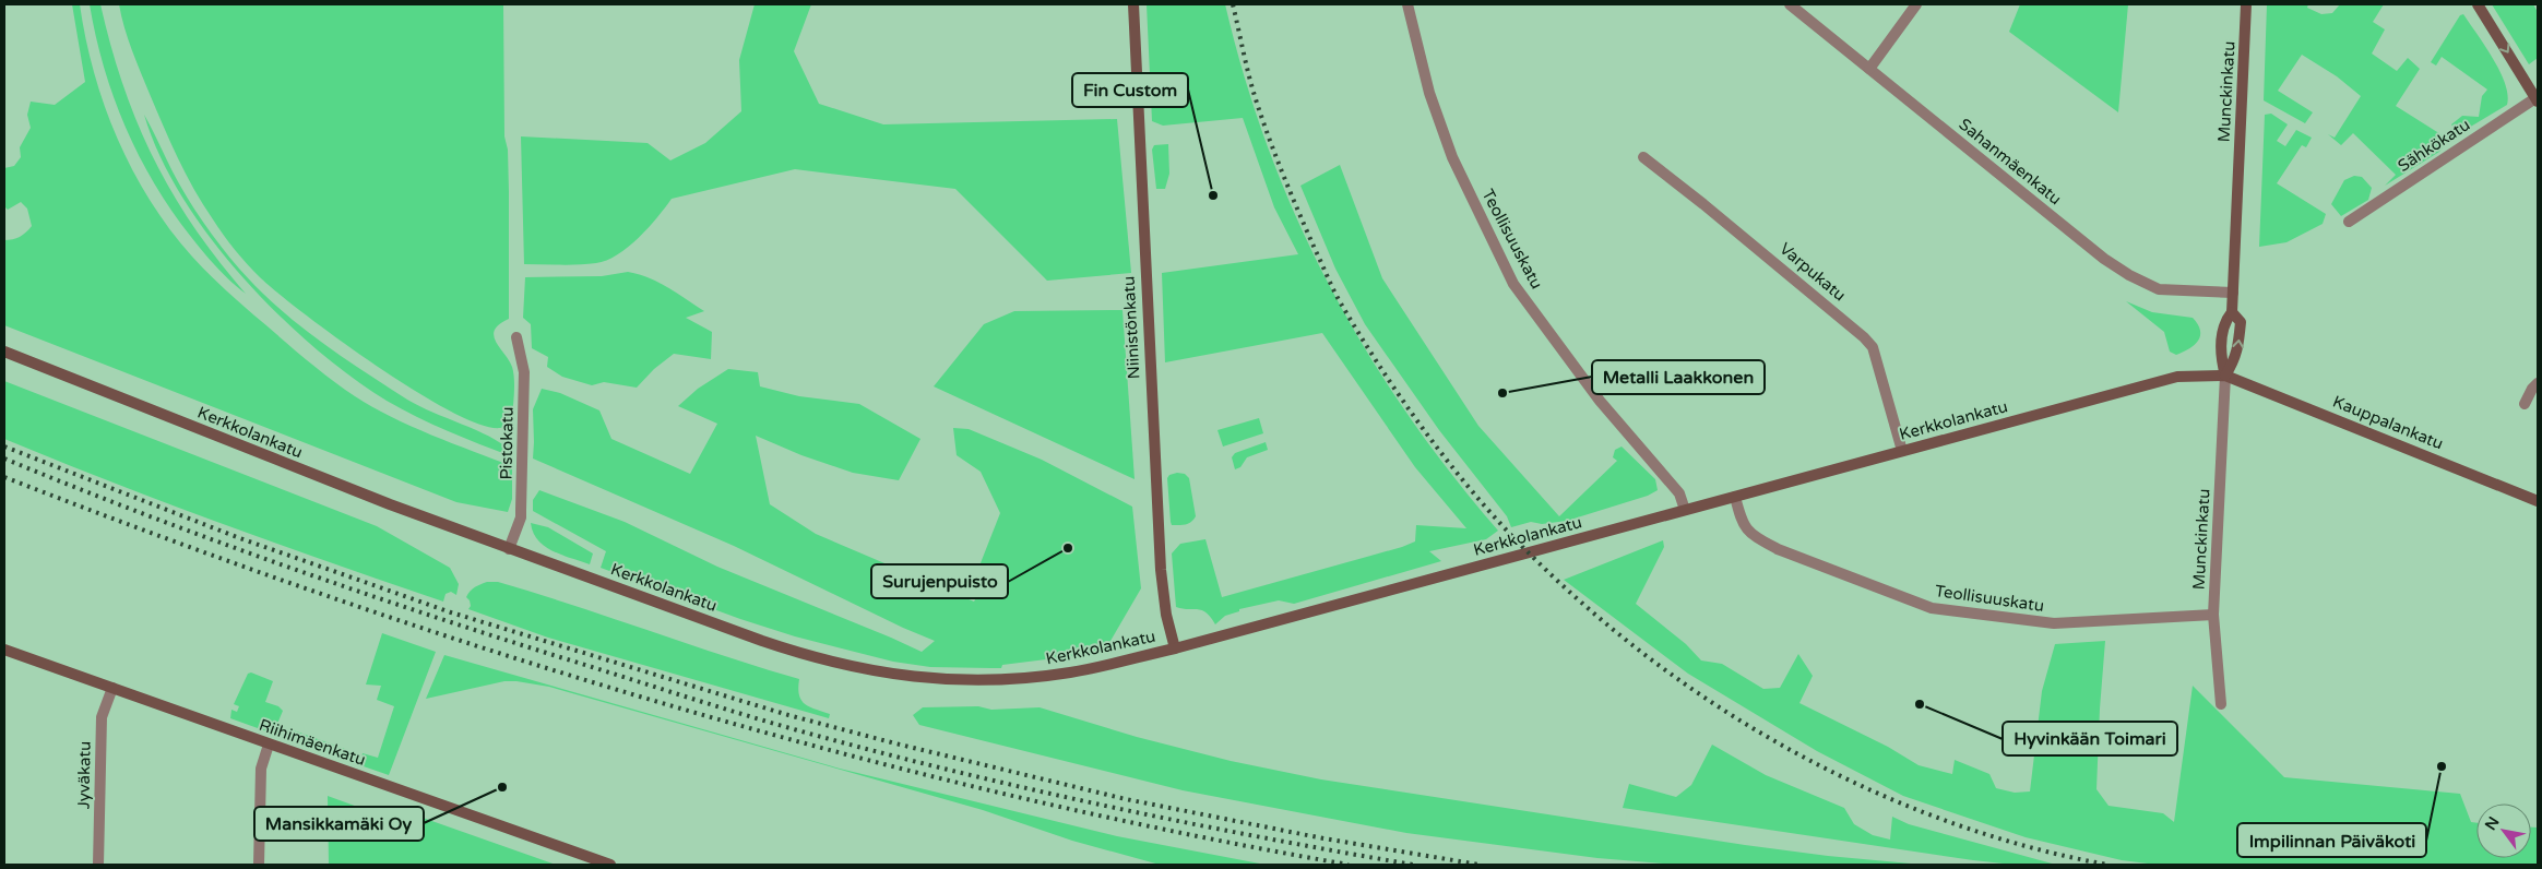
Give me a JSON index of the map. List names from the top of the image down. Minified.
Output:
{"streets":{"main road":["Munckinkatu","Niinistönkatu","Kerkkolankatu","Kauppalankatu","Riihimäenkatu"],"street":["Sähkökatu","Sahanmäenkatu","Teollisuuskatu","Varpukatu","Pistokatu","Jyväkatu"]},"crossings":[["Munckinkatu","Sahanmäenkatu"],["Munckinkatu","Teollisuuskatu"],["Munckinkatu","Kerkkolankatu"],["Munckinkatu","Kauppalankatu"],["Teollisuuskatu","Kerkkolankatu"],["Varpukatu","Kerkkolankatu"],["Niinistönkatu","Kerkkolankatu"],["Kerkkolankatu","Kauppalankatu"],["Kerkkolankatu","Pistokatu"],["Riihimäenkatu","Jyväkatu"]],"places":["Fin Custom","Metalli Laakkonen","Surujenpuisto","Hyvinkään Toimari","Impilinnan Päiväkoti","Mansikkamäki Oy"],"north":"top left"}
